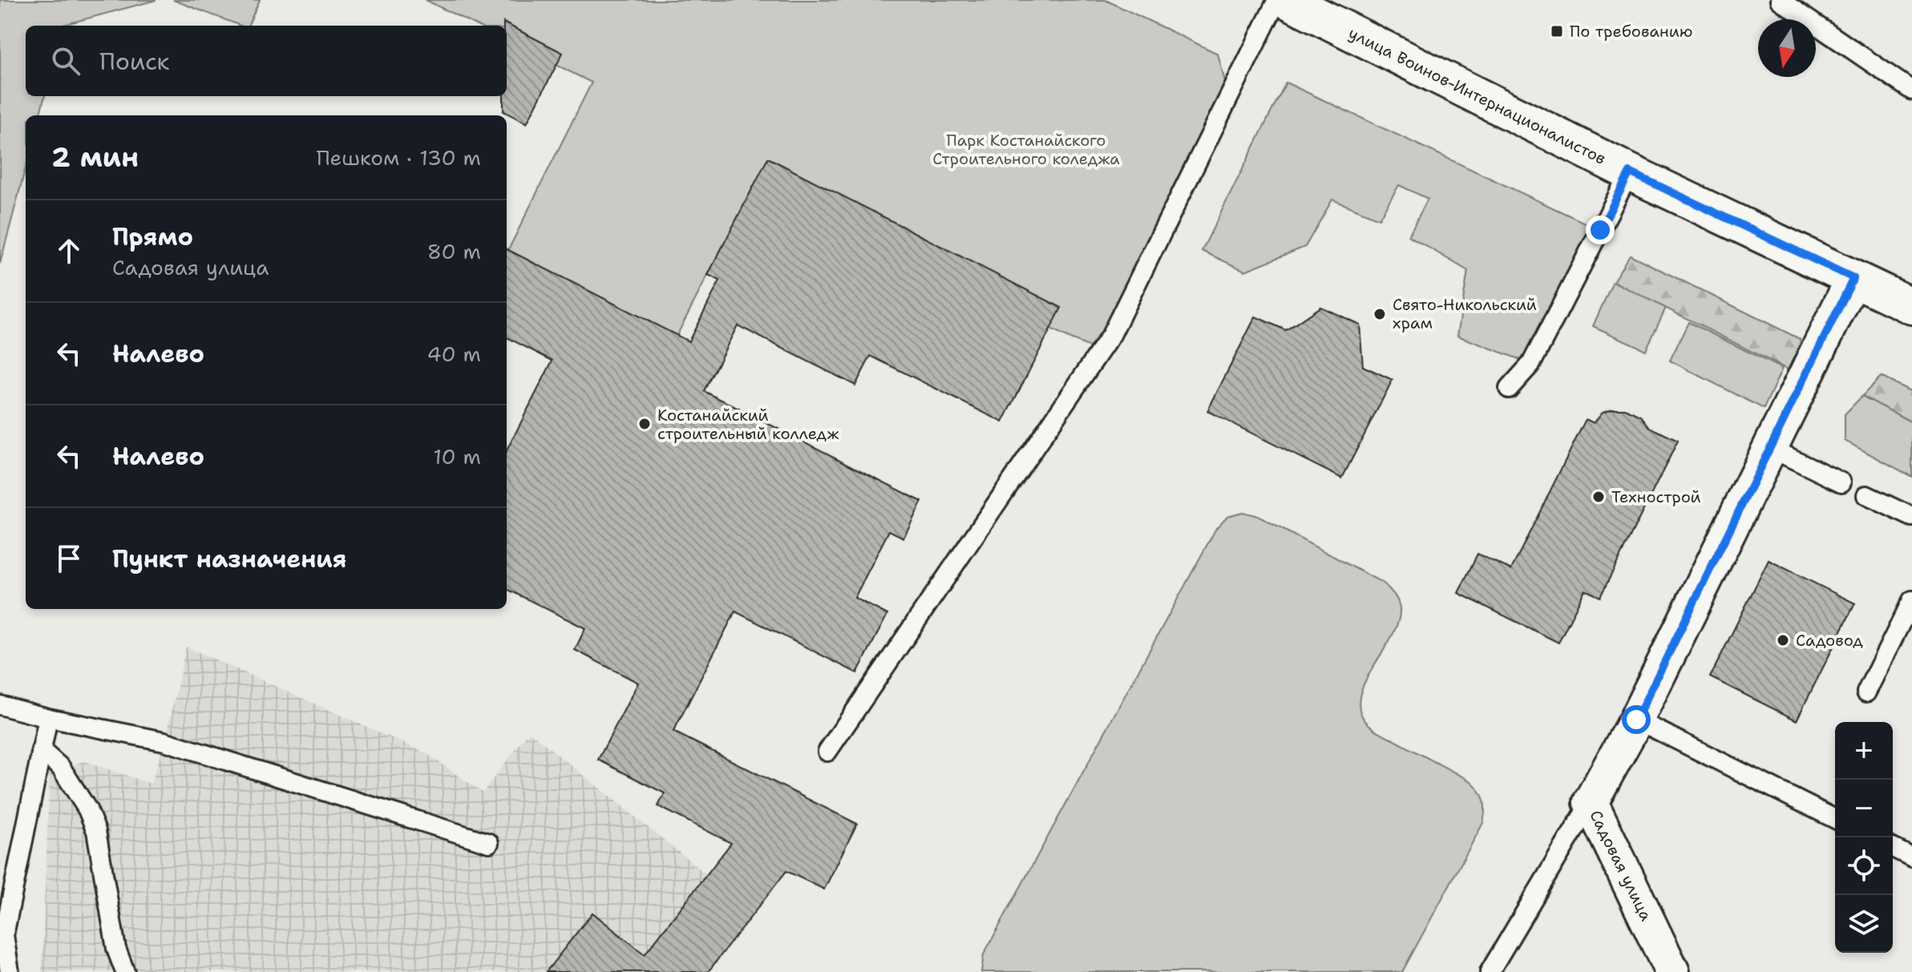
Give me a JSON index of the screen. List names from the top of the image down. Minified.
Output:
{"streets":{"street":["улица Воинов-Интернационалистов","Садовая улица"]},"crossings":[["улица Воинов-Интернационалистов","Садовая улица"]],"parks":["Парк Костанайского Строительного коледжа"],"places":{"transit":["По требованию"],"other":["Свято-Никольский храм","Костанайский строительный колледж","Технострой","Садовод"]},"north":"bottom","page":{"search":"Поиск","heading":["2 мин","Пешком · 130 m"],"list":[["Прямо","Садовая улица","80 m"],["Налево","40 m"],["Налево","10 m"],"Пункт назначения"],"map_buttons":["+","−"]}}
